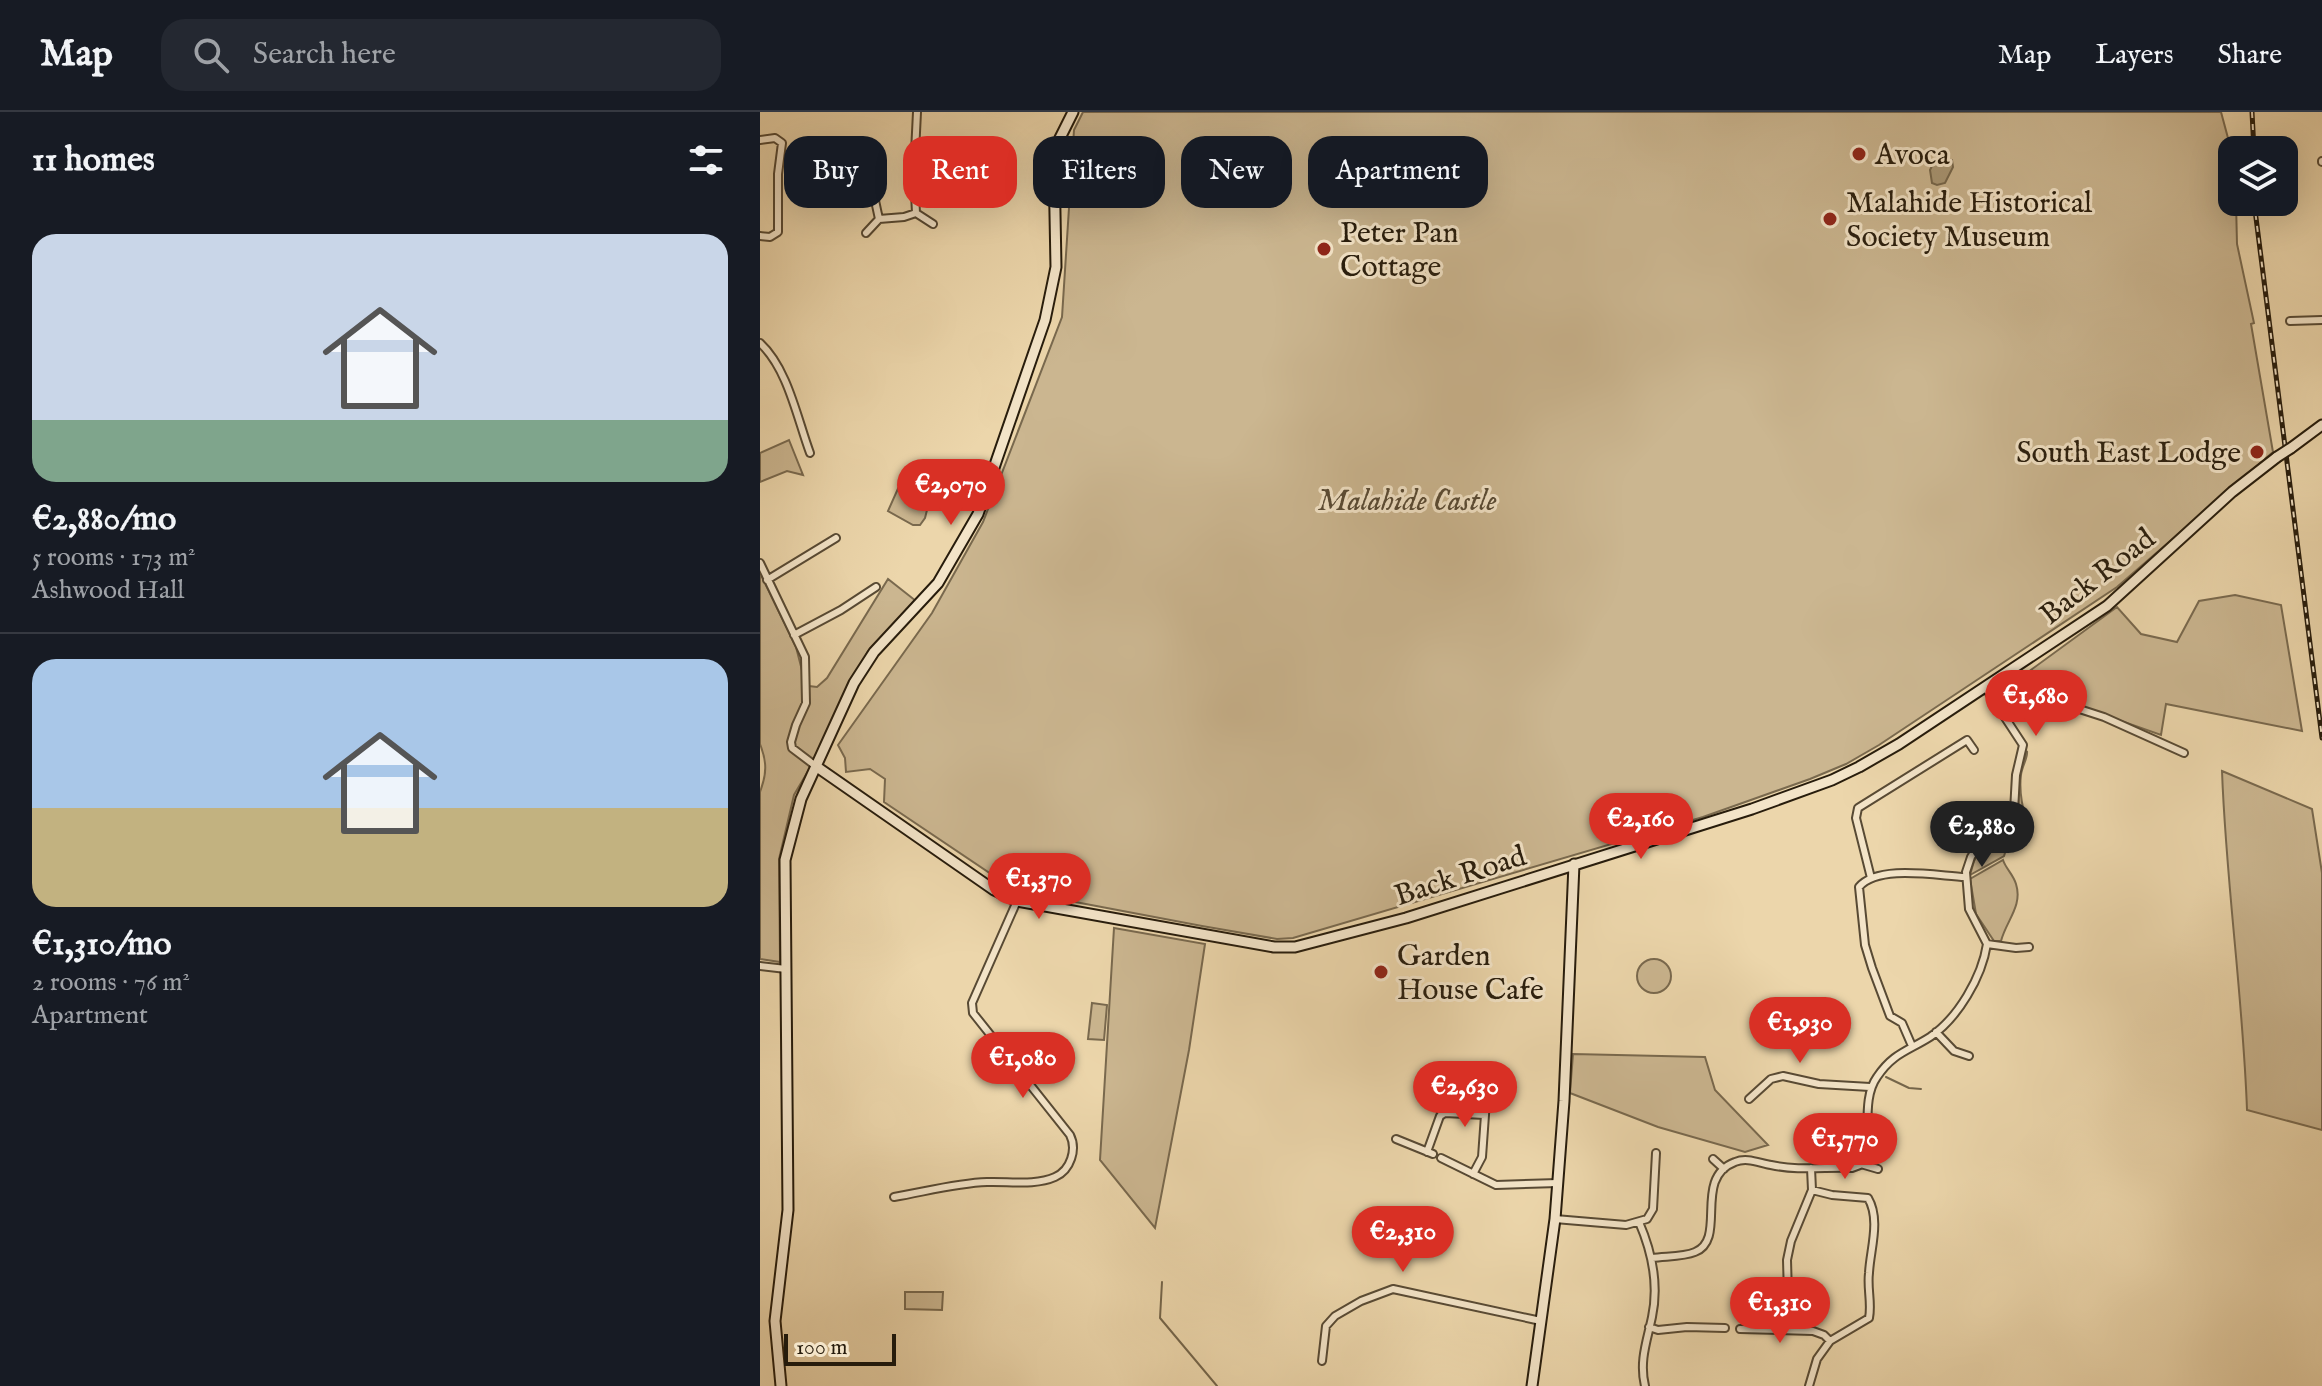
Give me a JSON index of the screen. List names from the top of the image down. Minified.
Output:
{"streets":{"street":["Back Road"]},"parks":["Malahide Castle"],"places":["Avoca","Malahide Historical Society Museum","Peter Pan Cottage","South East Lodge","Garden House Cafe"],"scale_bar":"100 m","page":{"header":"Map","search":"Search here","nav":["Map","Layers","Share"],"heading":"11 homes","chip":["Buy","Rent","Filters","New","Apartment"],"list":[{"name":"€2,880/mo","note":"5 rooms · 173 m² · Ashwood Hall"},{"name":"€1,310/mo","note":"2 rooms · 76 m² · Apartment"}],"price":["€2,070","€1,680","€2,160","€2,880","€1,370","€1,930","€1,080","€2,630","€1,770","€2,310","€1,310"],"scale":"100 m"}}
